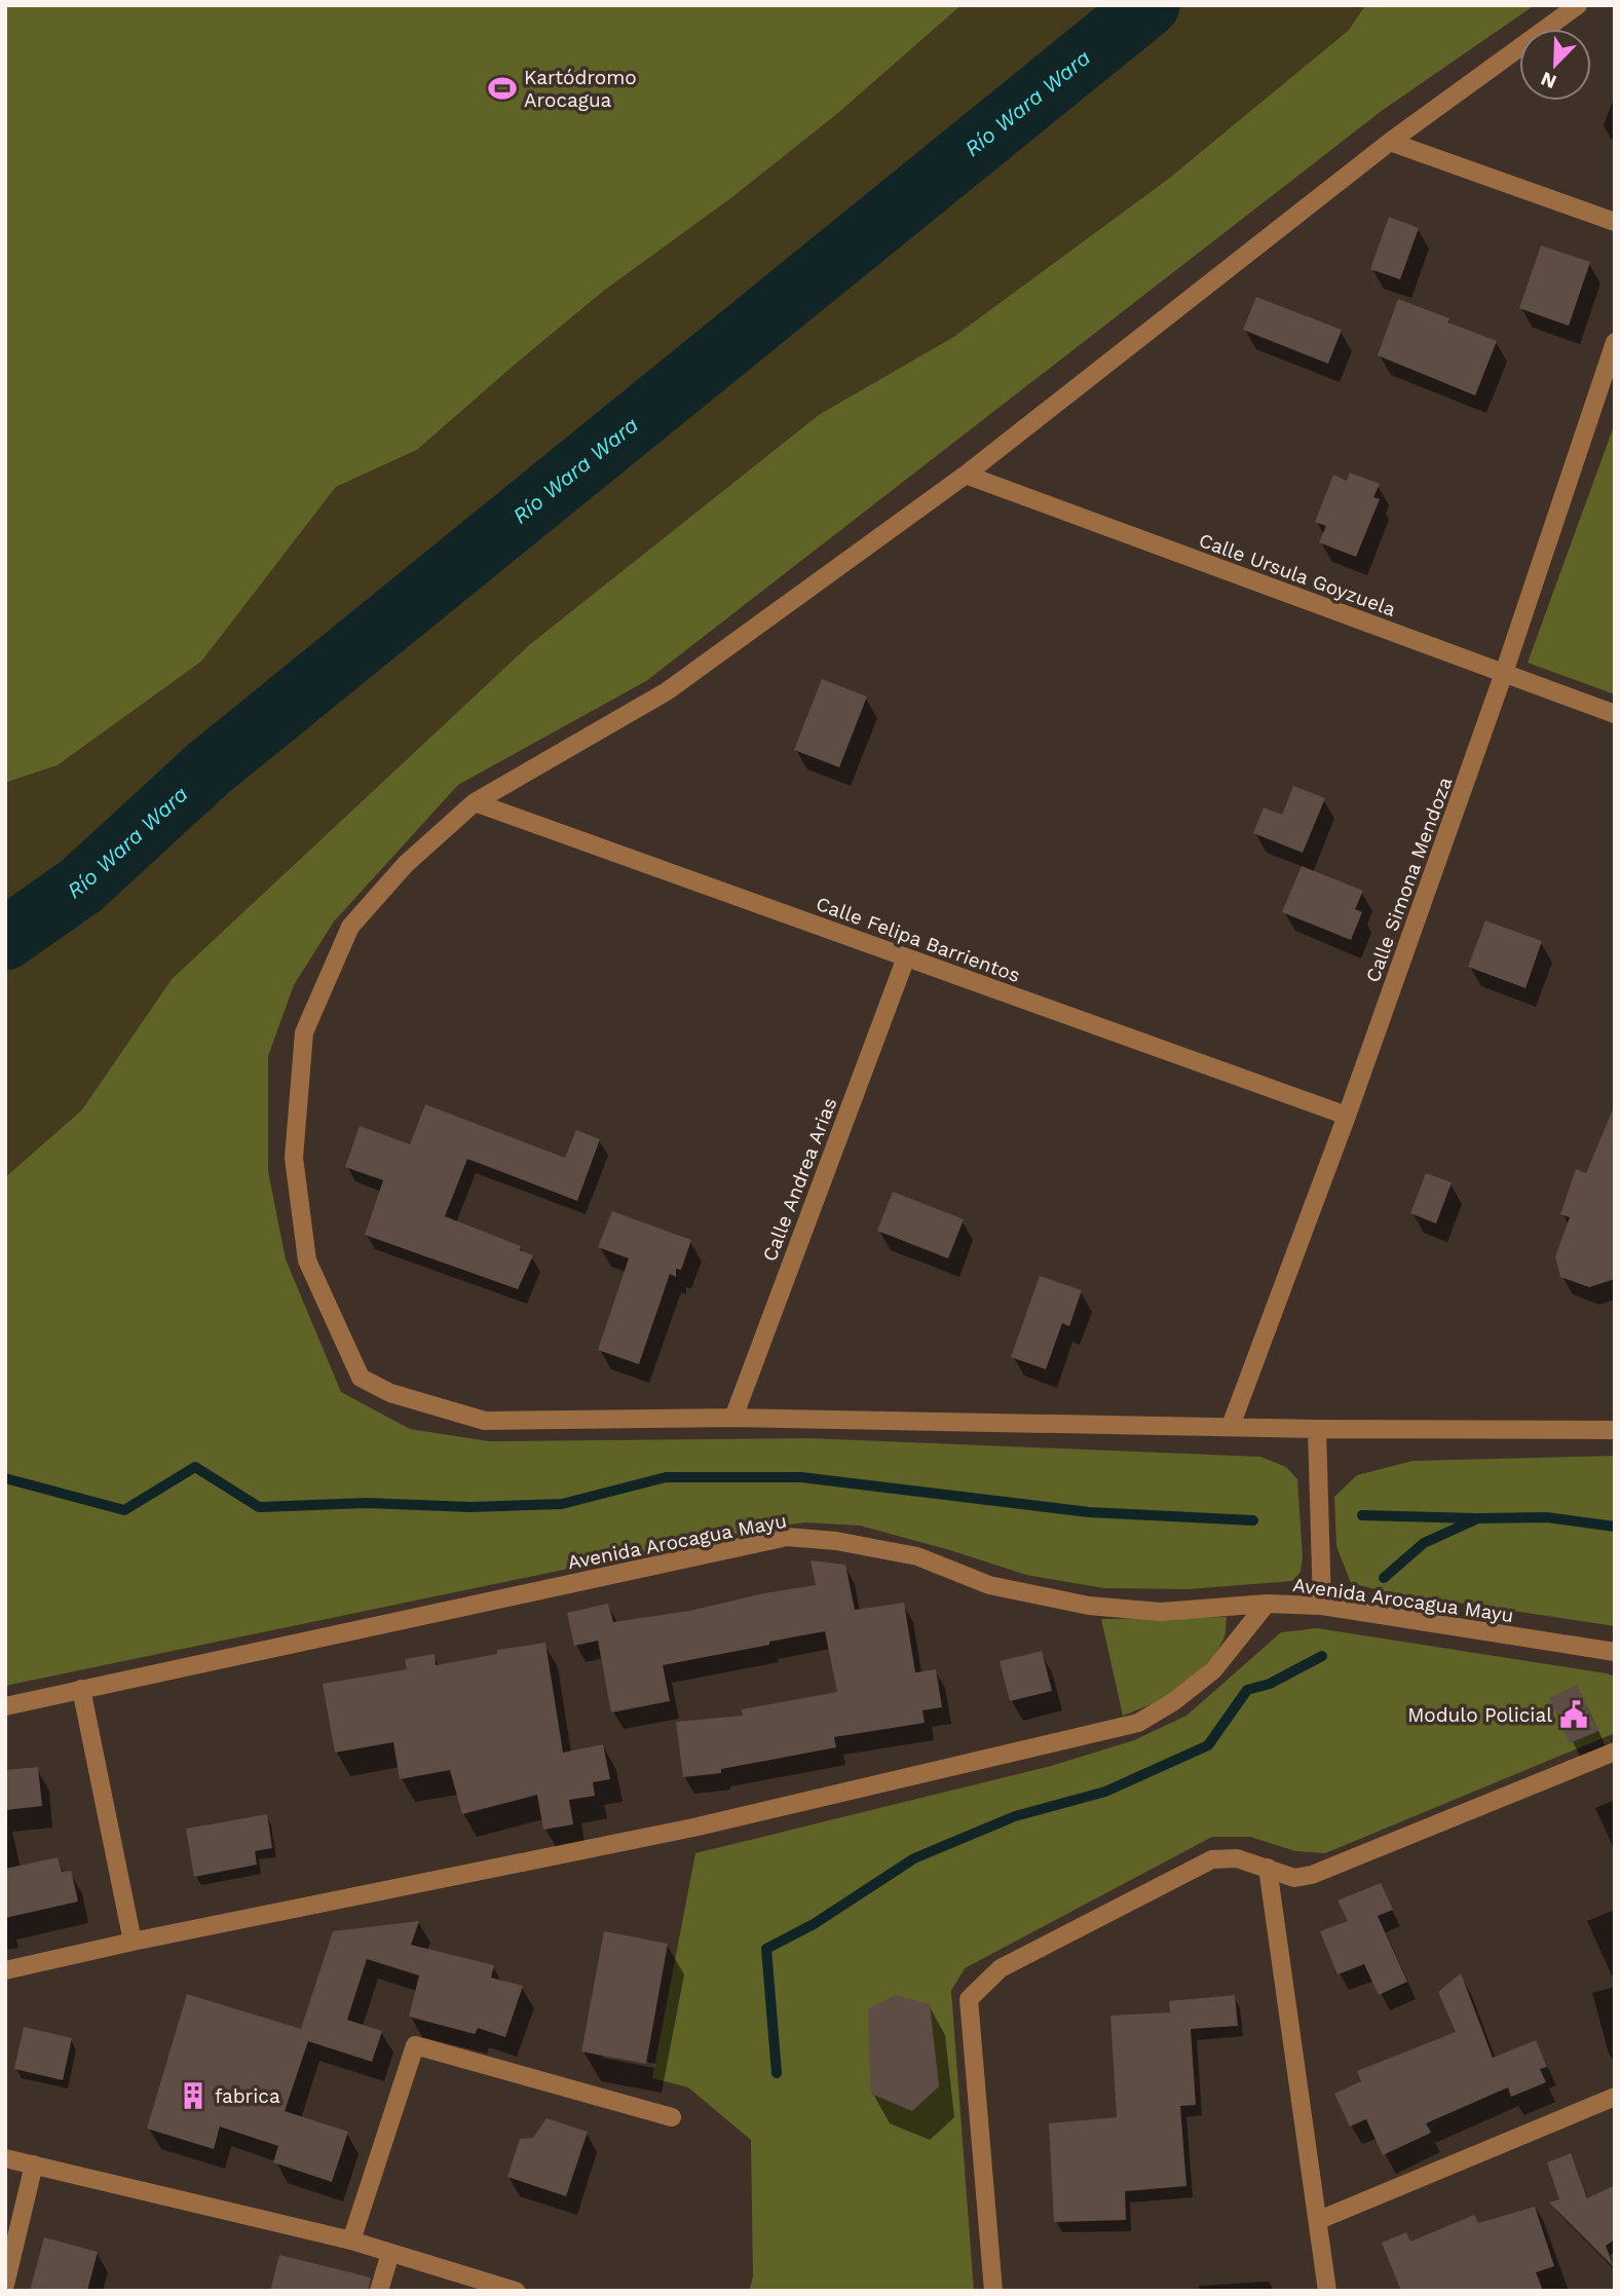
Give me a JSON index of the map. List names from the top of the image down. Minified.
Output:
{"streets":{"street":["Calle Ursula Goyzuela","Calle Simona Mendoza","Calle Felipa Barrientos","Calle Andrea Arias","Avenida Arocagua Mayu"]},"crossings":[["Calle Ursula Goyzuela","Calle Simona Mendoza"],["Calle Simona Mendoza","Calle Felipa Barrientos"],["Calle Felipa Barrientos","Calle Andrea Arias"]],"water":["Río Wara Wara"],"places":{"sports":["Kartódromo Arocagua"],"public building":["Modulo Policial"],"building":["fabrica"]},"north":"bottom left"}
